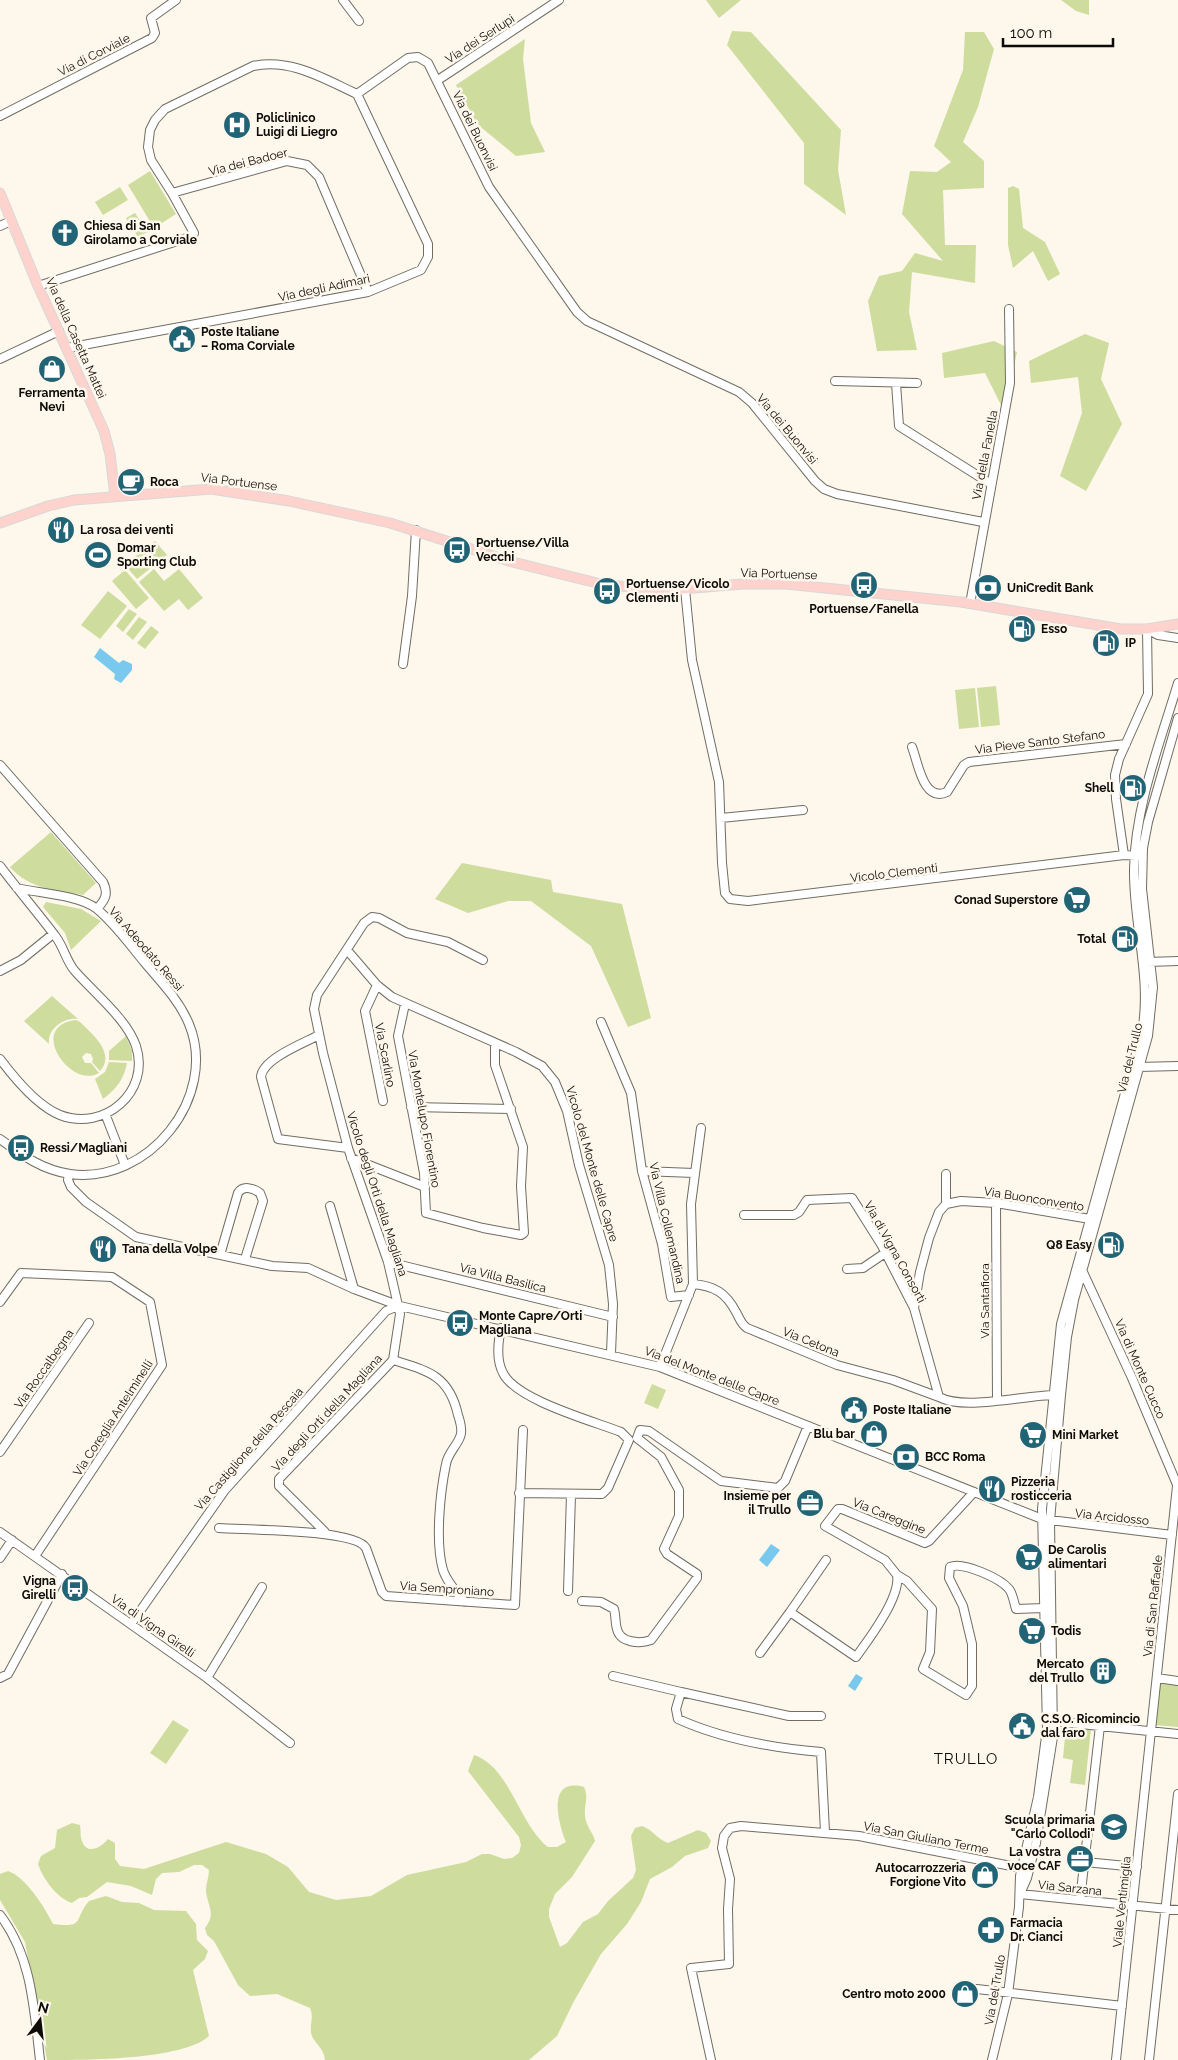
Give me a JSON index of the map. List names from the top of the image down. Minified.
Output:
{"streets":{"main road":["Via della Casetta Mattei","Via Portuense"],"street":["Via dei Serlupi","Via di Corviale","Via dei Buonvisi","Via dei Badoer","Via degli Adimari","Via della Fanella","Via Pieve Santo Stefano","Vicolo Clementi","Via Adeodato Ressi","Via Scarlino","Via del Trullo","Via Montelupo Fiorentino","Vicolo del Monte delle Capre","Vicolo degli Orti della Magliana","Via Buonconvento","Via Villa Collemandina","Via di Vigna Consorti","Via Villa Basilica","Via Santafiora","Via Cetona","Via Roccalbegna","Via di Monte Cucco","Via del Monte delle Capre","Via degli Orti della Magliana","Via Coreglia Antelminelli","Via Castiglione della Pescaia","Via Careggine","Via Arcidosso","Via Semproniano","Via di San Raffaele","Via di Vigna Girelli","Via San Giuliano Terme","Via Sarzana","Viale Ventimiglia"]},"crossings":[["Via dei Serlupi","Via dei Buonvisi"],["Via dei Buonvisi","Via degli Adimari"],["Via dei Buonvisi","Via della Fanella"],["Via dei Badoer","Via degli Adimari"],["Via degli Adimari","Via della Casetta Mattei"],["Via della Casetta Mattei","Via Portuense"],["Via della Fanella","Via Portuense"],["Via Portuense","Vicolo Clementi"],["Vicolo Clementi","Via del Trullo"],["Via Adeodato Ressi","Via del Monte delle Capre"],["Via Scarlino","Vicolo del Monte delle Capre"],["Via del Trullo","Via Buonconvento"],["Via del Trullo","Via di Monte Cucco"],["Via del Trullo","Via del Monte delle Capre"],["Via del Trullo","Via Arcidosso"],["Via del Trullo","Via San Giuliano Terme"],["Via del Trullo","Via Sarzana"],["Via Montelupo Fiorentino","Vicolo del Monte delle Capre"],["Vicolo del Monte delle Capre","Vicolo degli Orti della Magliana"],["Vicolo del Monte delle Capre","Via Villa Basilica"],["Vicolo del Monte delle Capre","Via del Monte delle Capre"],["Vicolo degli Orti della Magliana","Via Villa Basilica"],["Vicolo degli Orti della Magliana","Via del Monte delle Capre"],["Vicolo degli Orti della Magliana","Via degli Orti della Magliana"],["Vicolo degli Orti della Magliana","Via Castiglione della Pescaia"],["Via Buonconvento","Via Santafiora"],["Via di Vigna Consorti","Via Cetona"],["Via di Monte Cucco","Via di San Raffaele"],["Via del Monte delle Capre","Via degli Orti della Magliana"],["Via del Monte delle Capre","Via Castiglione della Pescaia"],["Via del Monte delle Capre","Via Careggine"],["Via del Monte delle Capre","Via Arcidosso"],["Via degli Orti della Magliana","Via Castiglione della Pescaia"],["Via degli Orti della Magliana","Via Semproniano"],["Via Coreglia Antelminelli","Via di Vigna Girelli"],["Via Castiglione della Pescaia","Via di Vigna Girelli"],["Via Arcidosso","Via di San Raffaele"],["Via di San Raffaele","Viale Ventimiglia"],["Via Sarzana","Viale Ventimiglia"]],"districts":["TRULLO"],"places":{"hospital":["Policlinico Luigi di Liegro"],"church":["Chiesa di San Girolamo a Corviale"],"public building":["Poste Italiane – Roma Corviale","Poste Italiane","C.S.O. Ricomincio dal faro"],"shop":["Ferramenta Nevi","Blu bar","Autocarrozzeria Forgione Vito","Centro moto 2000"],"cafe":["Roca"],"restaurant":["La rosa dei venti","Tana della Volpe","Pizzeria rosticceria"],"bus stop":["Portuense/Villa Vecchi","Portuense/Fanella","Portuense/Vicolo Clementi","Ressi/Magliani","Monte Capre/Orti Magliana","Vigna Girelli"],"sports":["Domar Sporting Club"],"bank":["UniCredit Bank","BCC Roma"],"fuel station":["Esso","IP","Shell","Total","Q8 Easy"],"supermarket":["Conad Superstore","Mini Market","De Carolis alimentari","Todis"],"office":["Insieme per il Trullo","La vostra voce CAF"],"building":["Mercato del Trullo"],"school or university":["Scuola primaria \"Carlo Collodi\""],"pharmacy":["Farmacia Dr. Cianci"]},"scale_bar":"100 m","north":"top"}
